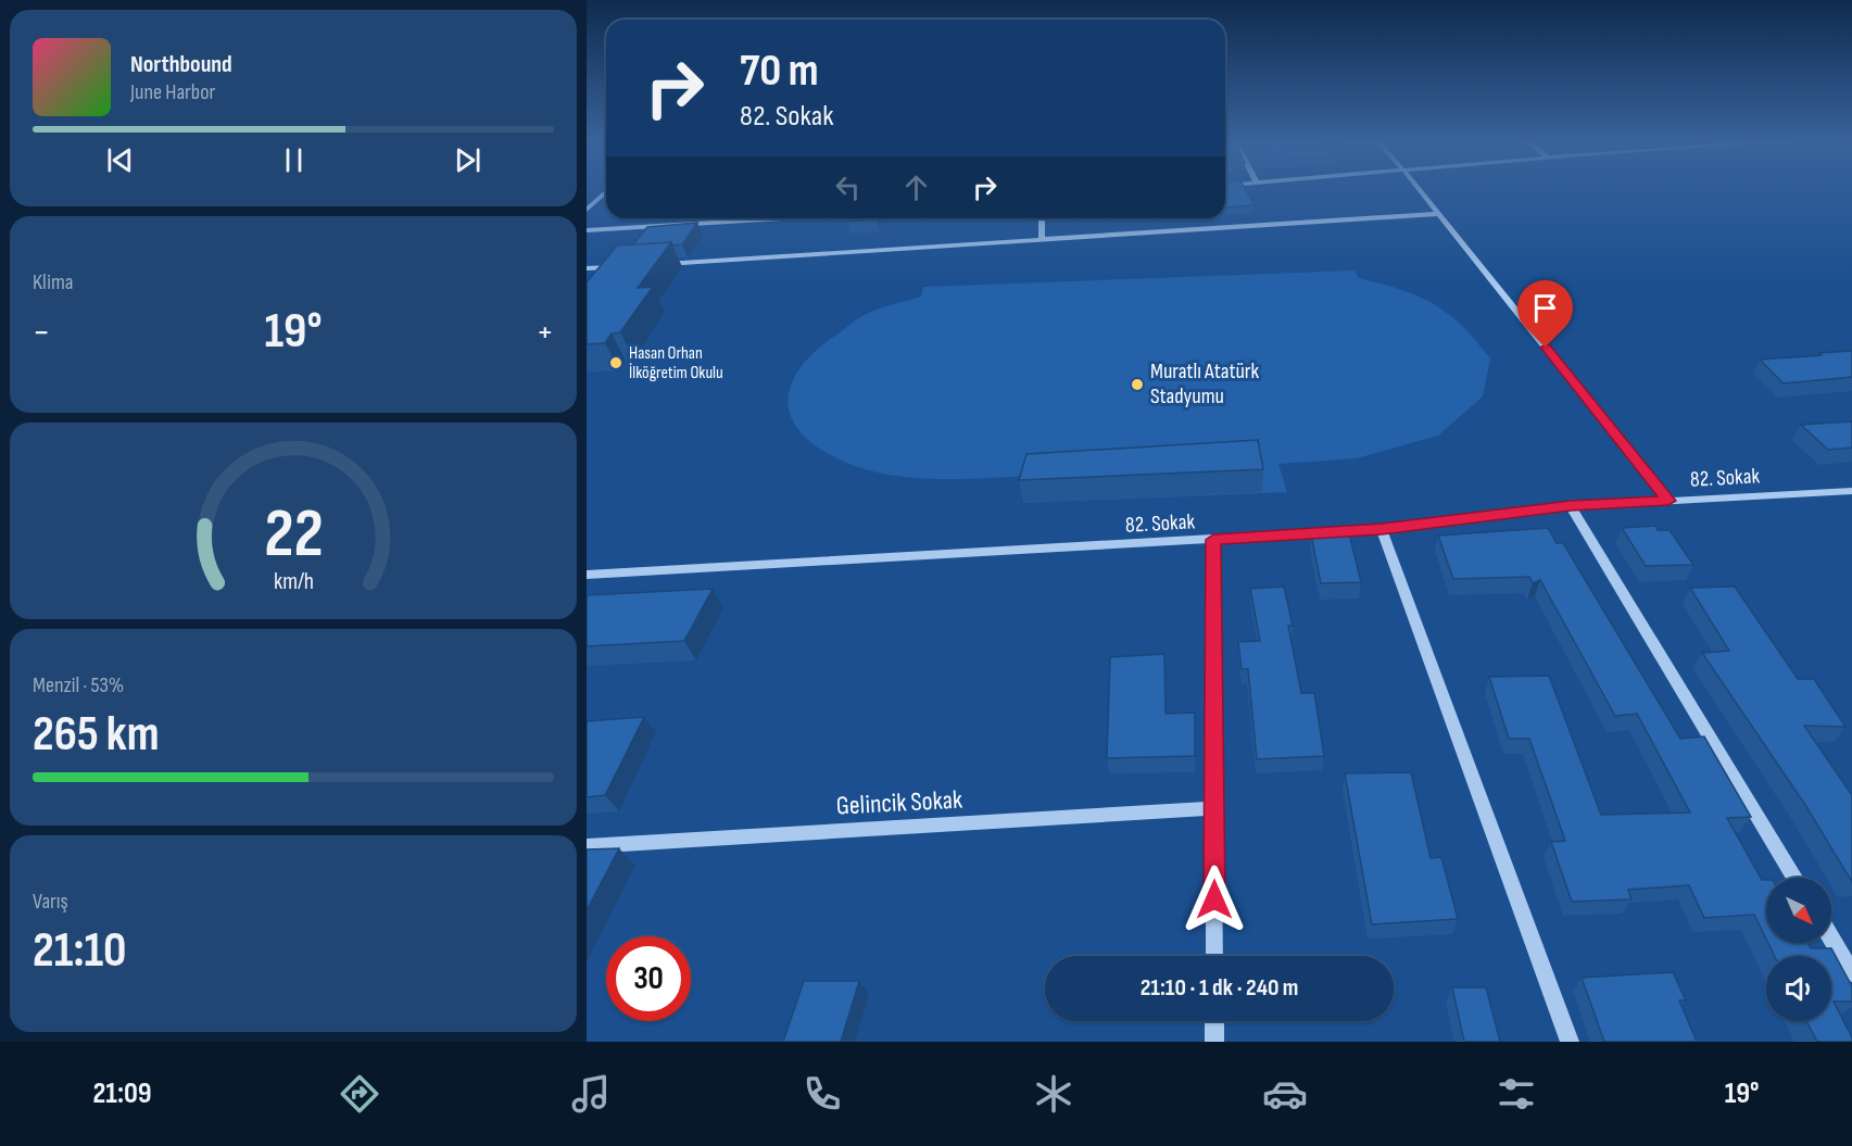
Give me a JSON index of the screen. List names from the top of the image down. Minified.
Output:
{"streets":{"street":["82. Sokak","Gelincik Sokak"]},"places":["Hasan Orhan İlköğretim Okulu","Muratlı Atatürk Stadyumu"],"north":"bottom right","page":{"turn":["70 m","82. Sokak"],"song":["Northbound","June Harbor"],"tile":["Klima",["Menzil · 53%","265 km"],["Varış","21:10"]],"heat":["−","19°","+"],"limit":"30","trip":"21:10 · 1 dk · 240 m","tabs":["21:09","19°"],"gauge":["22","km/h"]}}
